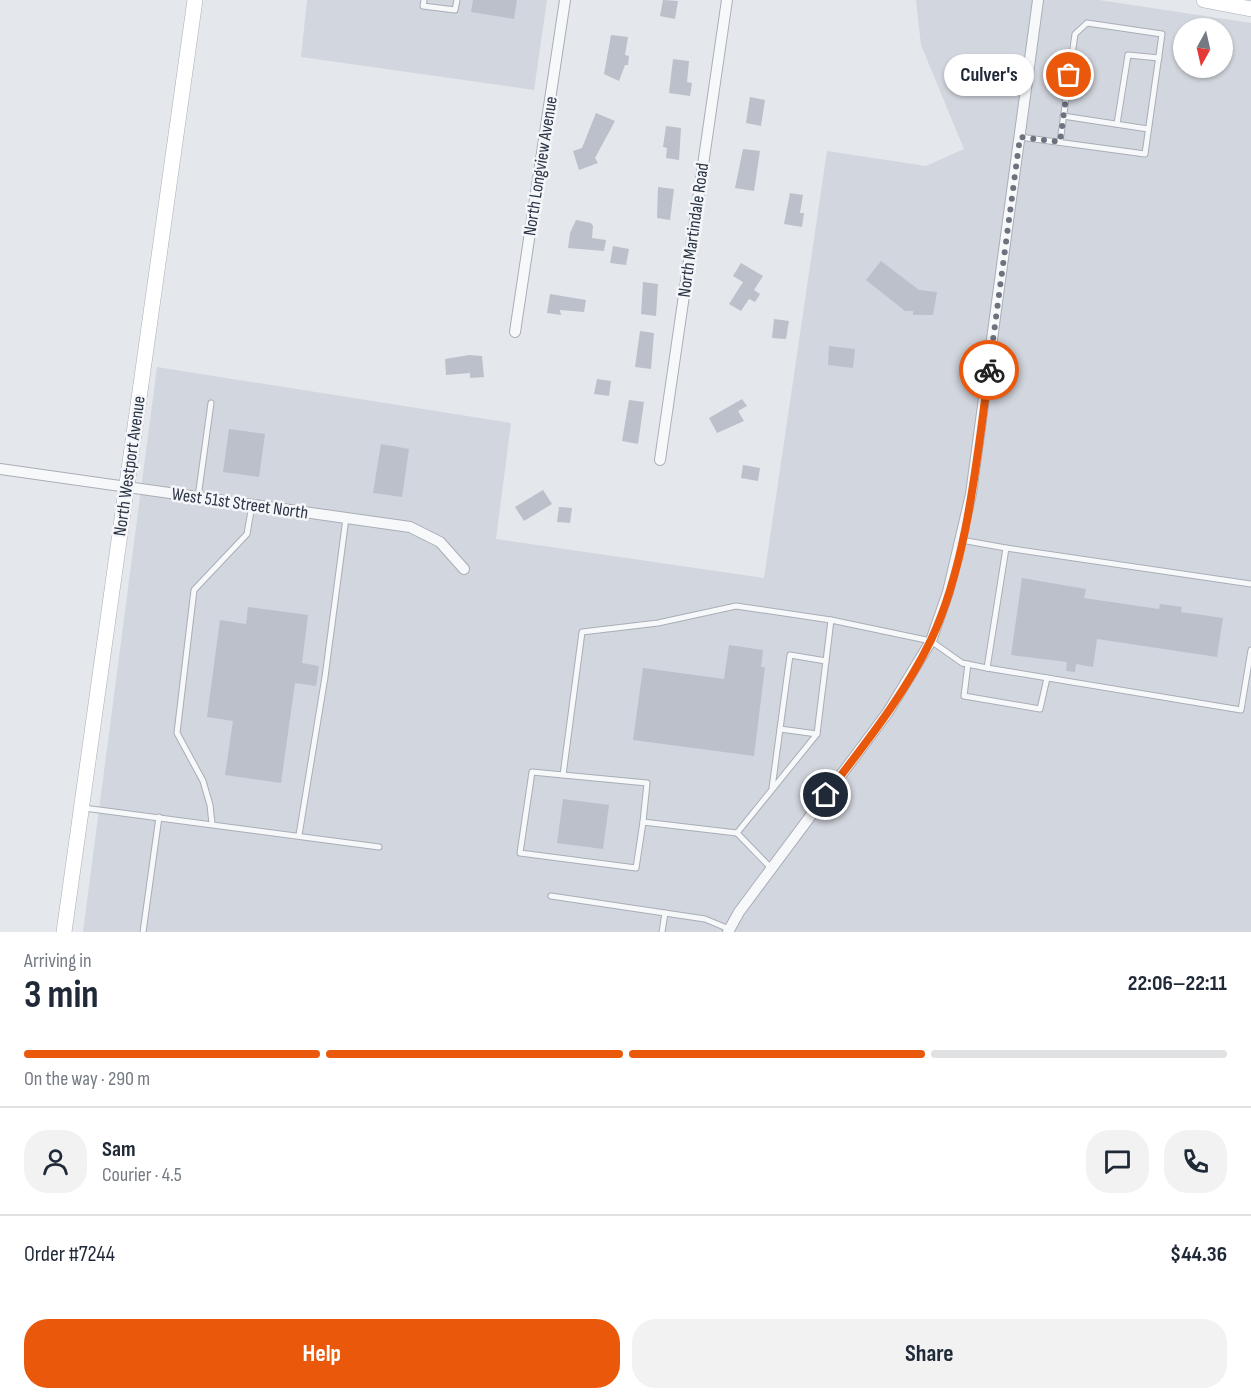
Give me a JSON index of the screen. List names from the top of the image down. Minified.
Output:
{"streets":{"main road":["North Westport Avenue"],"street":["North Longview Avenue","North Martindale Road","West 51st Street North"]},"crossings":[["North Westport Avenue","West 51st Street North"]],"places":["Culver's"],"north":"bottom","page":{"bubble":"Culver's","heading":["3 min","Arriving in","22:06–22:11"],"panel":["Sam","Courier · 4.5","Order #7244","$44.36"],"bar":"On the way · 290 m","buttons":["Help","Share"]}}
